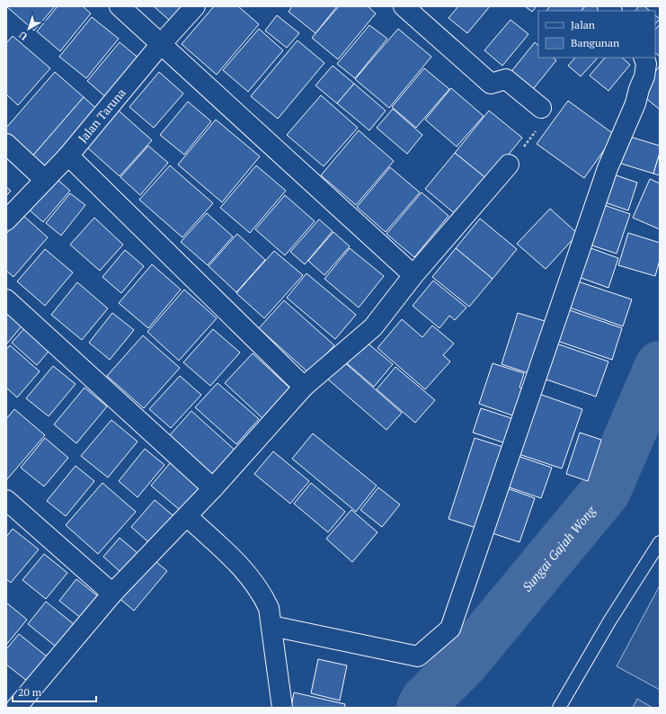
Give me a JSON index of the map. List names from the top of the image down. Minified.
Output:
{"streets":{"street":["Jalan Taruna"]},"water":["Sungai Gajah Wong"],"legend":["Jalan","Bangunan"],"scale_bar":"20 m","north":"bottom left"}
